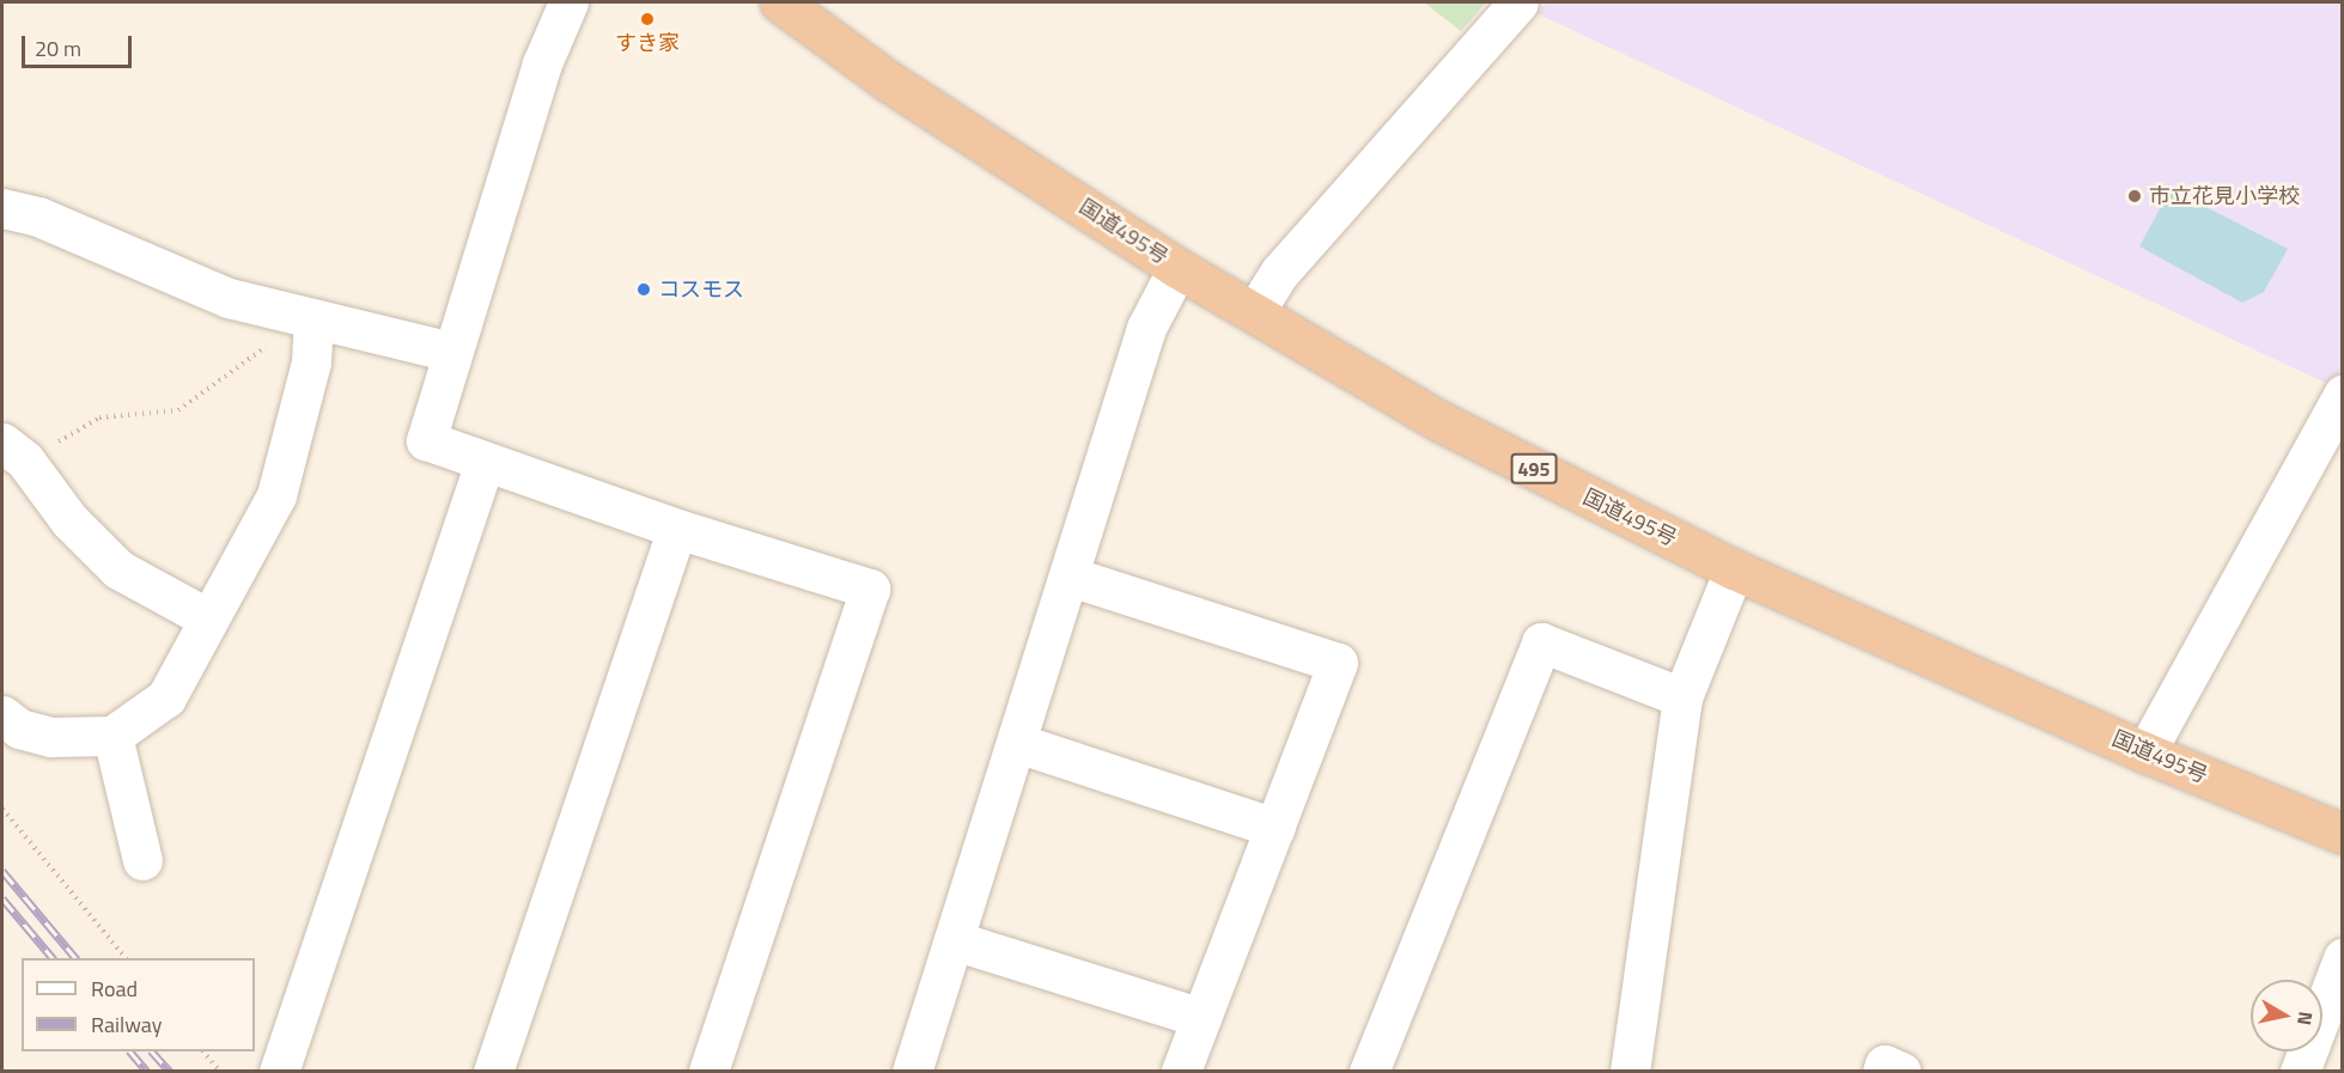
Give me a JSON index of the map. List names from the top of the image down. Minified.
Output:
{"streets":{"highway":["国道495号","495"]},"places":["すき家","市立花見小学校","コスモス"],"legend":["Road","Railway"],"scale_bar":"20 m","north":"right"}
